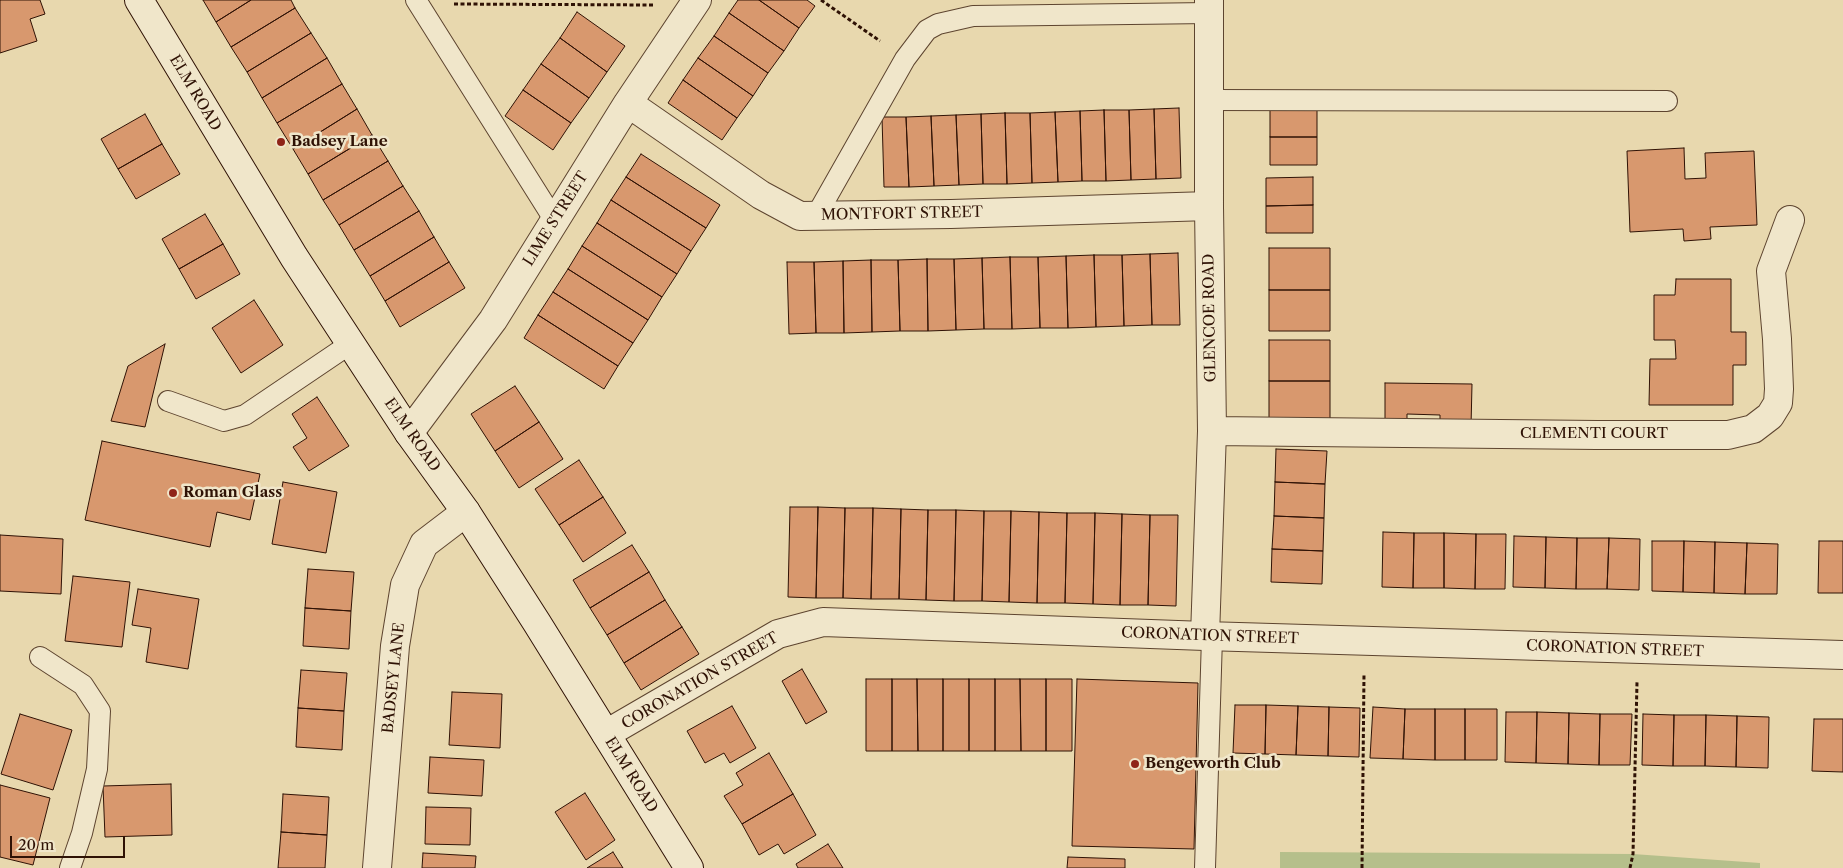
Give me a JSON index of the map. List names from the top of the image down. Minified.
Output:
{"streets":{"street":["ELM ROAD","MONTFORT STREET","LIME STREET","GLENCOE ROAD","CLEMENTI COURT","CORONATION STREET","BADSEY LANE"]},"crossings":[["ELM ROAD","LIME STREET"],["ELM ROAD","CORONATION STREET"],["ELM ROAD","BADSEY LANE"],["MONTFORT STREET","LIME STREET"],["MONTFORT STREET","GLENCOE ROAD"],["GLENCOE ROAD","CLEMENTI COURT"],["GLENCOE ROAD","CORONATION STREET"]],"places":["Badsey Lane","Roman Glass","Bengeworth Club"],"scale_bar":"20 m"}
